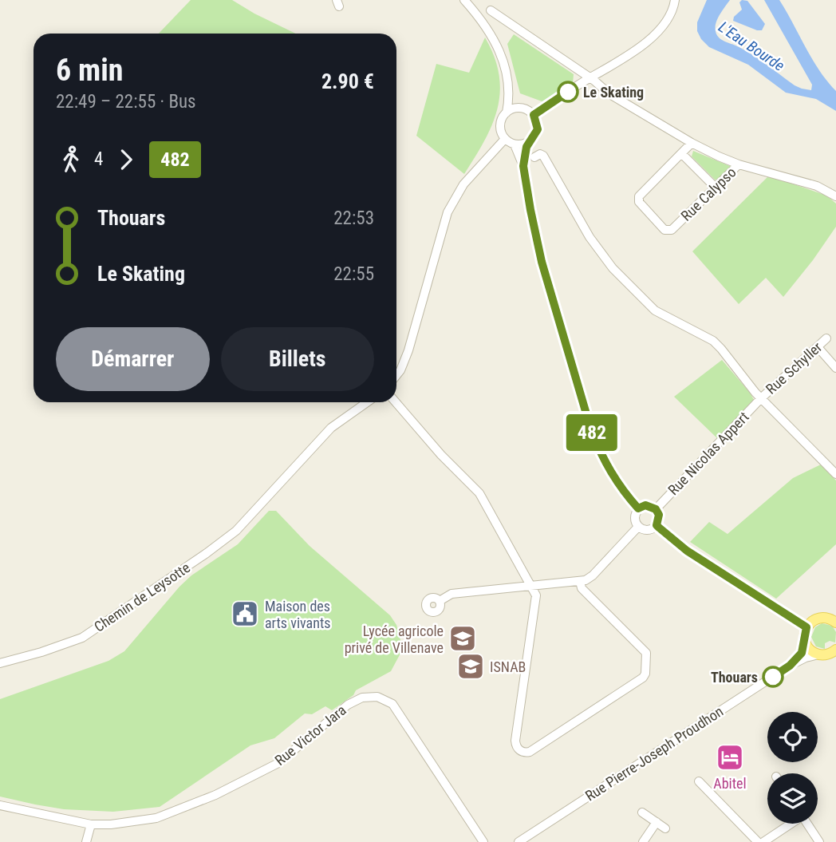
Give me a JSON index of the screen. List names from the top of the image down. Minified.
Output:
{"streets":{"street":["Rue Calypso","Rue Schyller","Rue Nicolas Appert","Chemin de Leysotte","Rue Victor Jara","Rue Pierre-Joseph Proudhon"]},"crossings":[["Rue Schyller","Rue Nicolas Appert"]],"water":["L'Eau Bourde"],"places":{"other":["Le Skating","Thouars"],"public building":["Maison des arts vivants"],"school or university":["Lycée agricole privé de Villenave","ISNAB"],"hotel":["Abitel"]},"lines":["bus line 482"],"page":{"on_map":"482","heading":["6 min","22:49 – 22:55 · Bus","2.90 €"],"legs":["4","482"],"list":[{"name":"Thouars","value":"22:53"},{"name":"Le Skating","value":"22:55"}],"buttons":["Démarrer","Billets"]}}
